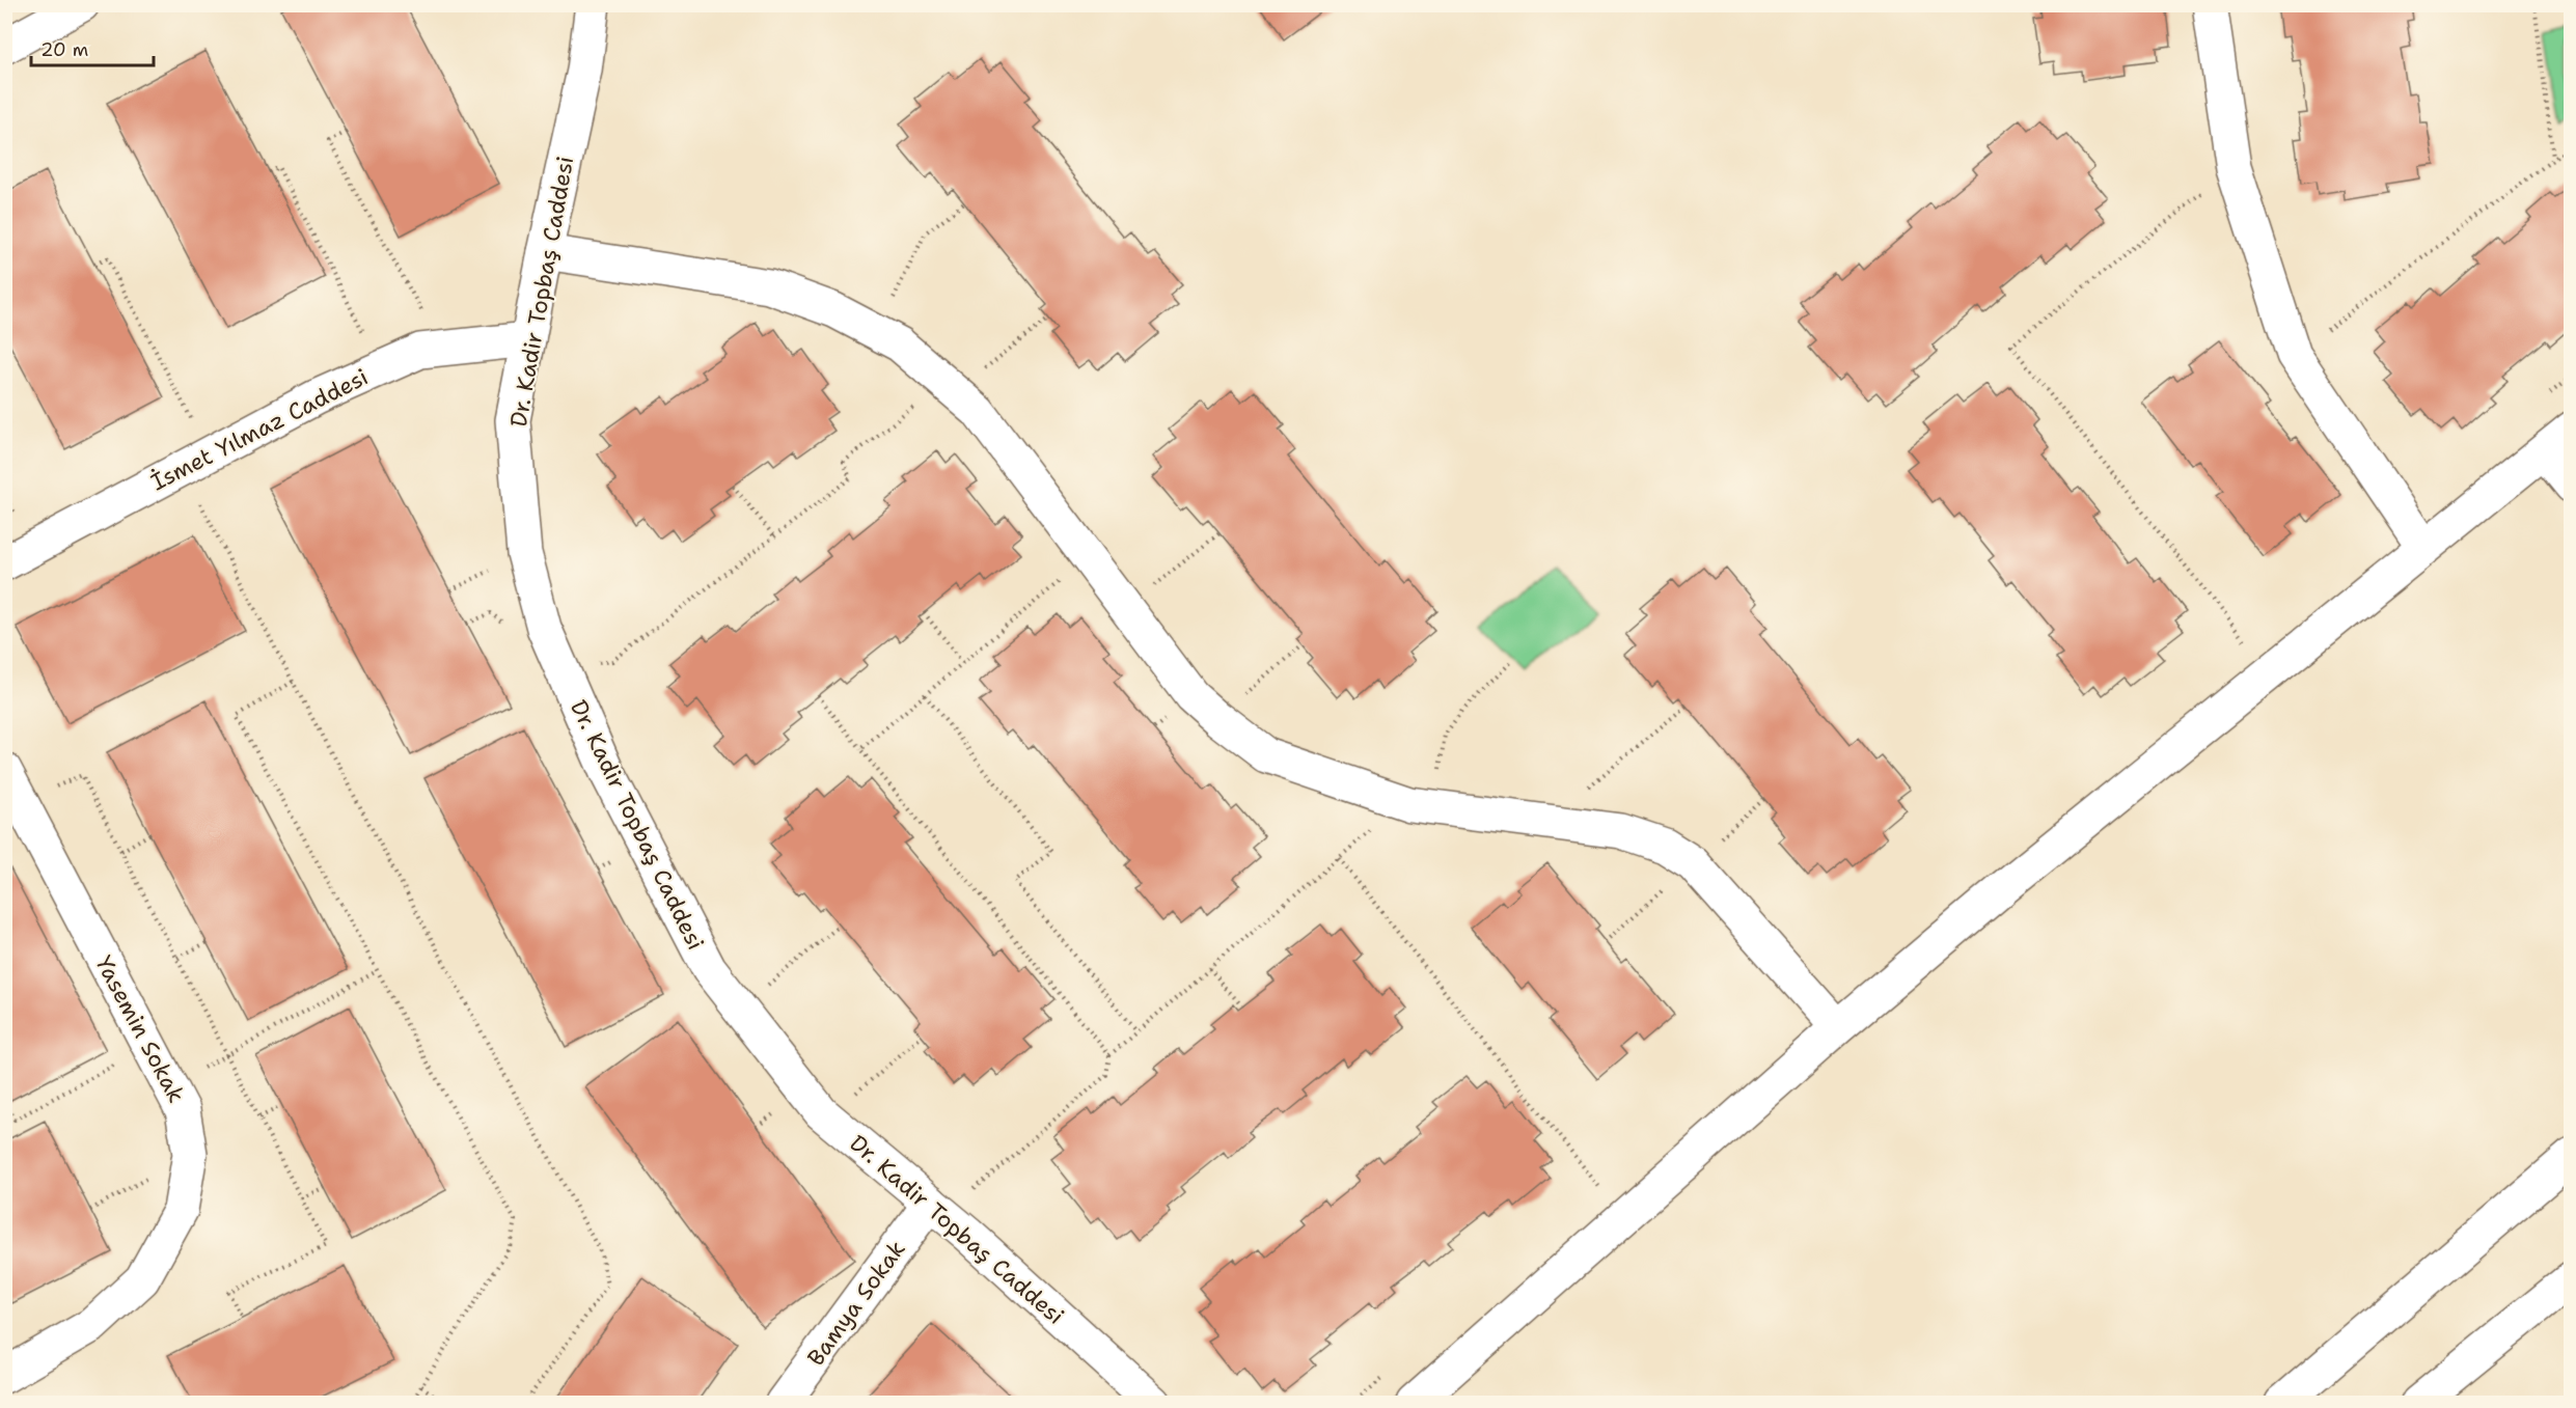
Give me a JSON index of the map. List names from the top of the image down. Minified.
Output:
{"streets":{"street":["Dr. Kadir Topbaş Caddesi","İsmet Yılmaz Caddesi","Yasemin Sokak","Bamya Sokak"]},"crossings":[["Dr. Kadir Topbaş Caddesi","İsmet Yılmaz Caddesi"],["Dr. Kadir Topbaş Caddesi","Bamya Sokak"]],"scale_bar":"20 m"}
